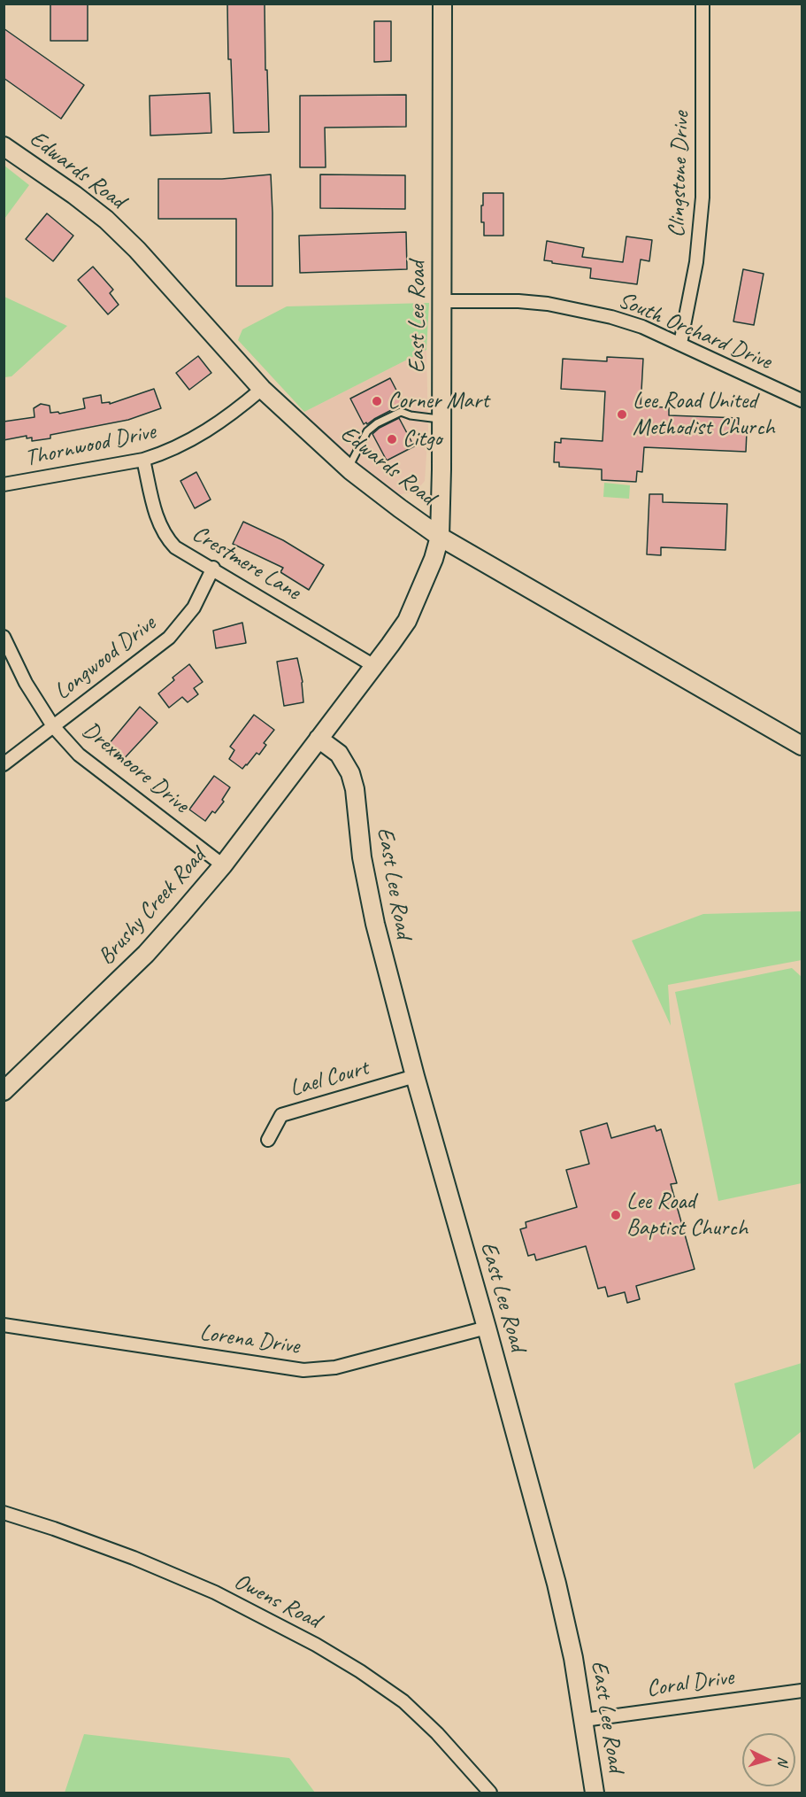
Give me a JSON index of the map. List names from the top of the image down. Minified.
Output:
{"streets":{"street":["Edwards Road","Clingstone Drive","East Lee Road","South Orchard Drive","Thornwood Drive","Crestmere Lane","Longwood Drive","Drexmoore Drive","Brushy Creek Road","Lael Court","Lorena Drive","Owens Road","Coral Drive"]},"crossings":[["Edwards Road","East Lee Road"],["Edwards Road","Thornwood Drive"],["Clingstone Drive","South Orchard Drive"],["East Lee Road","South Orchard Drive"],["East Lee Road","Crestmere Lane"],["East Lee Road","Brushy Creek Road"],["East Lee Road","Lael Court"],["East Lee Road","Lorena Drive"],["East Lee Road","Coral Drive"],["Thornwood Drive","Crestmere Lane"],["Crestmere Lane","Longwood Drive"],["Longwood Drive","Drexmoore Drive"],["Drexmoore Drive","Brushy Creek Road"]],"places":["Corner Mart","Lee Road United Methodist Church","Citgo","Lee Road Baptist Church"],"north":"right"}
